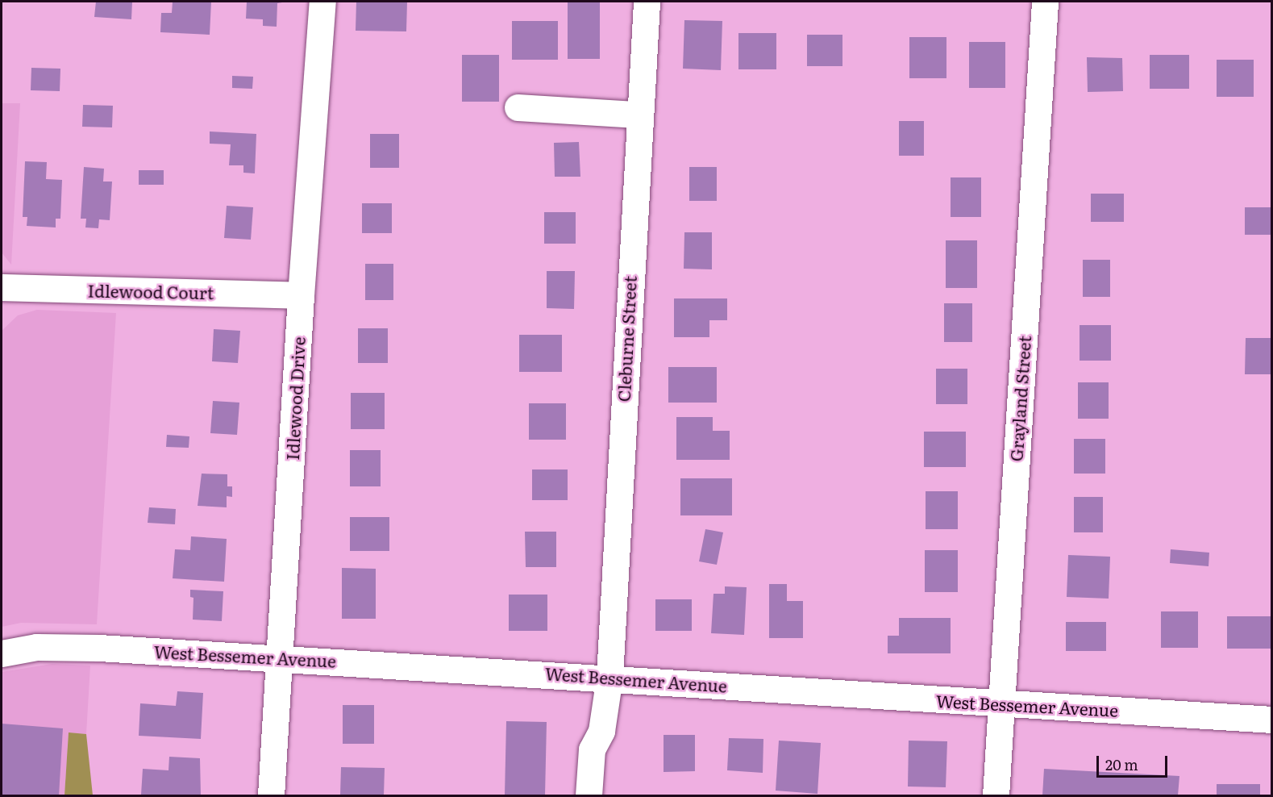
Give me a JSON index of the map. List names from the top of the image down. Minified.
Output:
{"streets":{"street":["Idlewood Court","Cleburne Street","Idlewood Drive","Grayland Street","West Bessemer Avenue"]},"crossings":[["Idlewood Court","Idlewood Drive"],["Cleburne Street","West Bessemer Avenue"],["Idlewood Drive","West Bessemer Avenue"],["Grayland Street","West Bessemer Avenue"]],"scale_bar":"20 m"}
